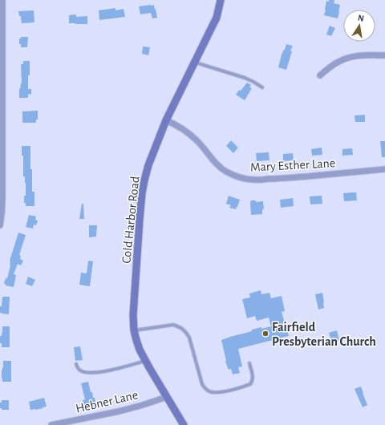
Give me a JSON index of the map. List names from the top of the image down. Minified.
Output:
{"streets":{"main road":["Cold Harbor Road"],"street":["Mary Esther Lane","Hebner Lane"]},"crossings":[["Mary Esther Lane","Cold Harbor Road"],["Cold Harbor Road","Hebner Lane"]],"places":["Fairfield Presbyterian Church"],"north":"top"}
